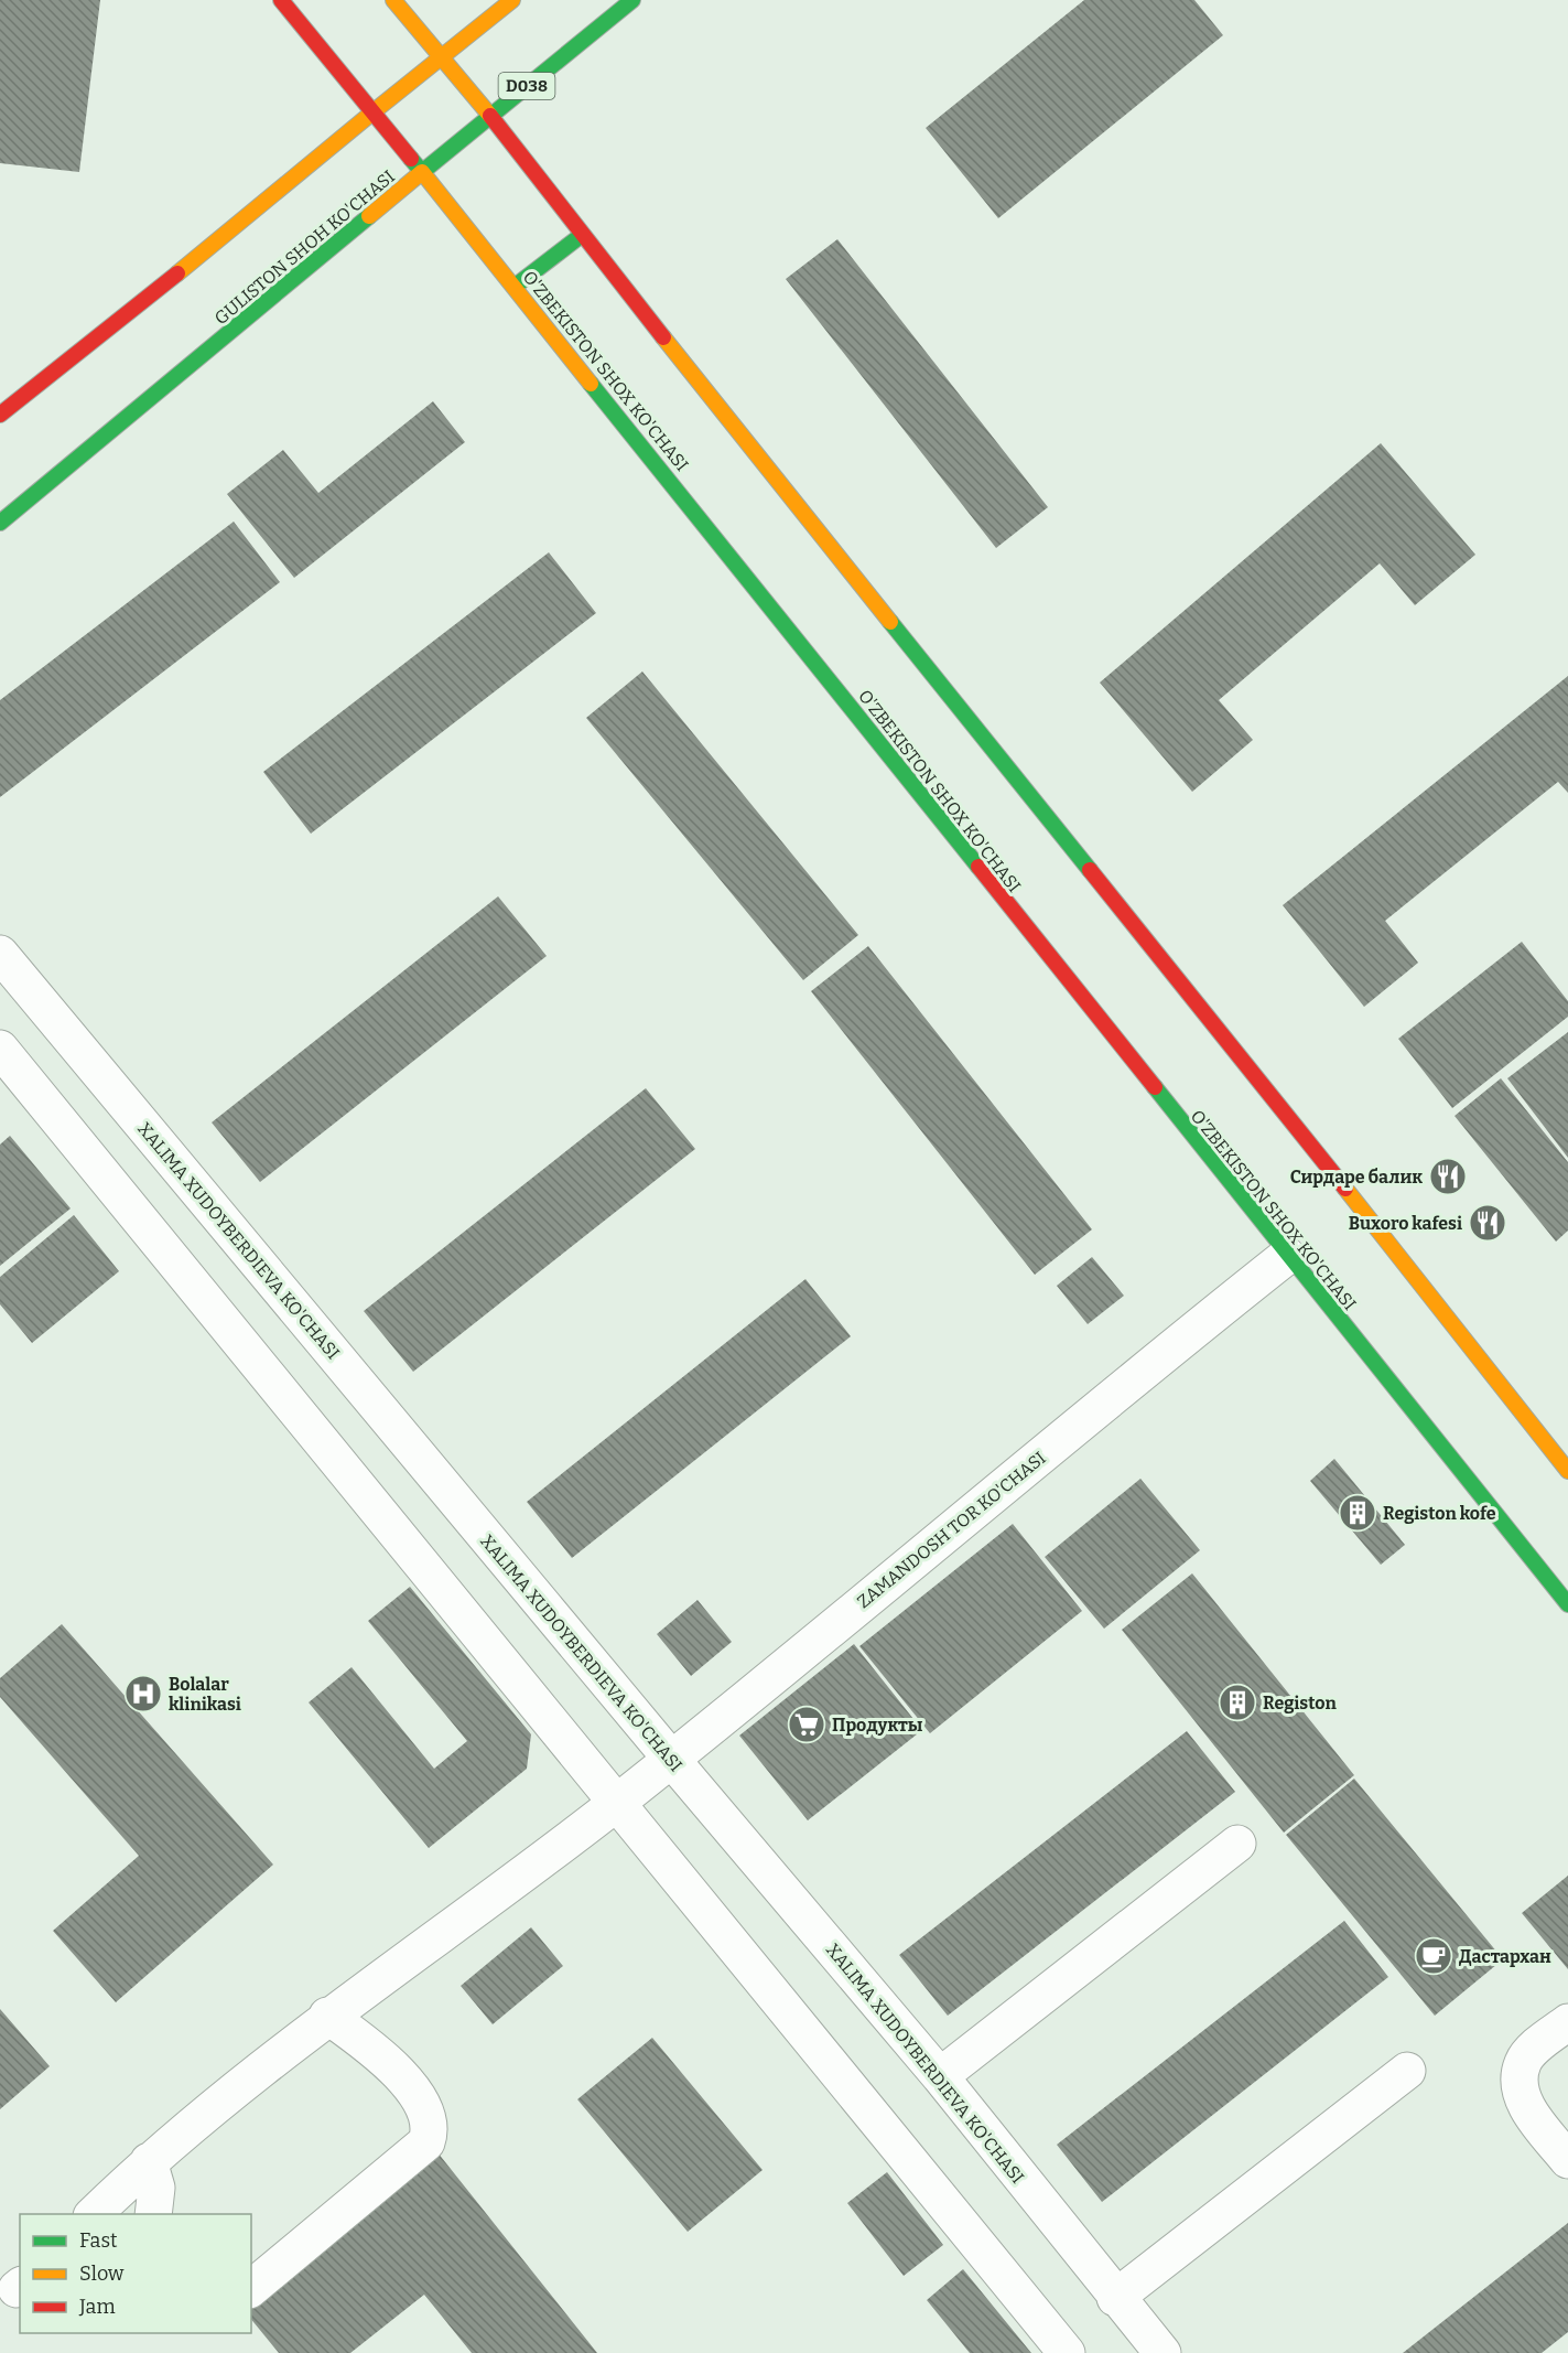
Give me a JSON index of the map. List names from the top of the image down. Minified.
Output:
{"streets":{"main road":["D038","GULISTON SHOH KO'CHASI","O'ZBEKISTON SHOX KO'CHASI"],"street":["XALIMA XUDOYBERDIEVA KO'CHASI","ZAMANDOSH TOR KO'CHASI"]},"crossings":[["GULISTON SHOH KO'CHASI","O'ZBEKISTON SHOX KO'CHASI"],["O'ZBEKISTON SHOX KO'CHASI","ZAMANDOSH TOR KO'CHASI"],["XALIMA XUDOYBERDIEVA KO'CHASI","ZAMANDOSH TOR KO'CHASI"]],"places":{"restaurant":["Сирдаре балик","Buxoro kafesi"],"building":["Registon kofe","Registon"],"hospital":["Bolalar klinikasi"],"supermarket":["Продукты"],"cafe":["Дастархан"]},"legend":["Fast","Slow","Jam"]}
